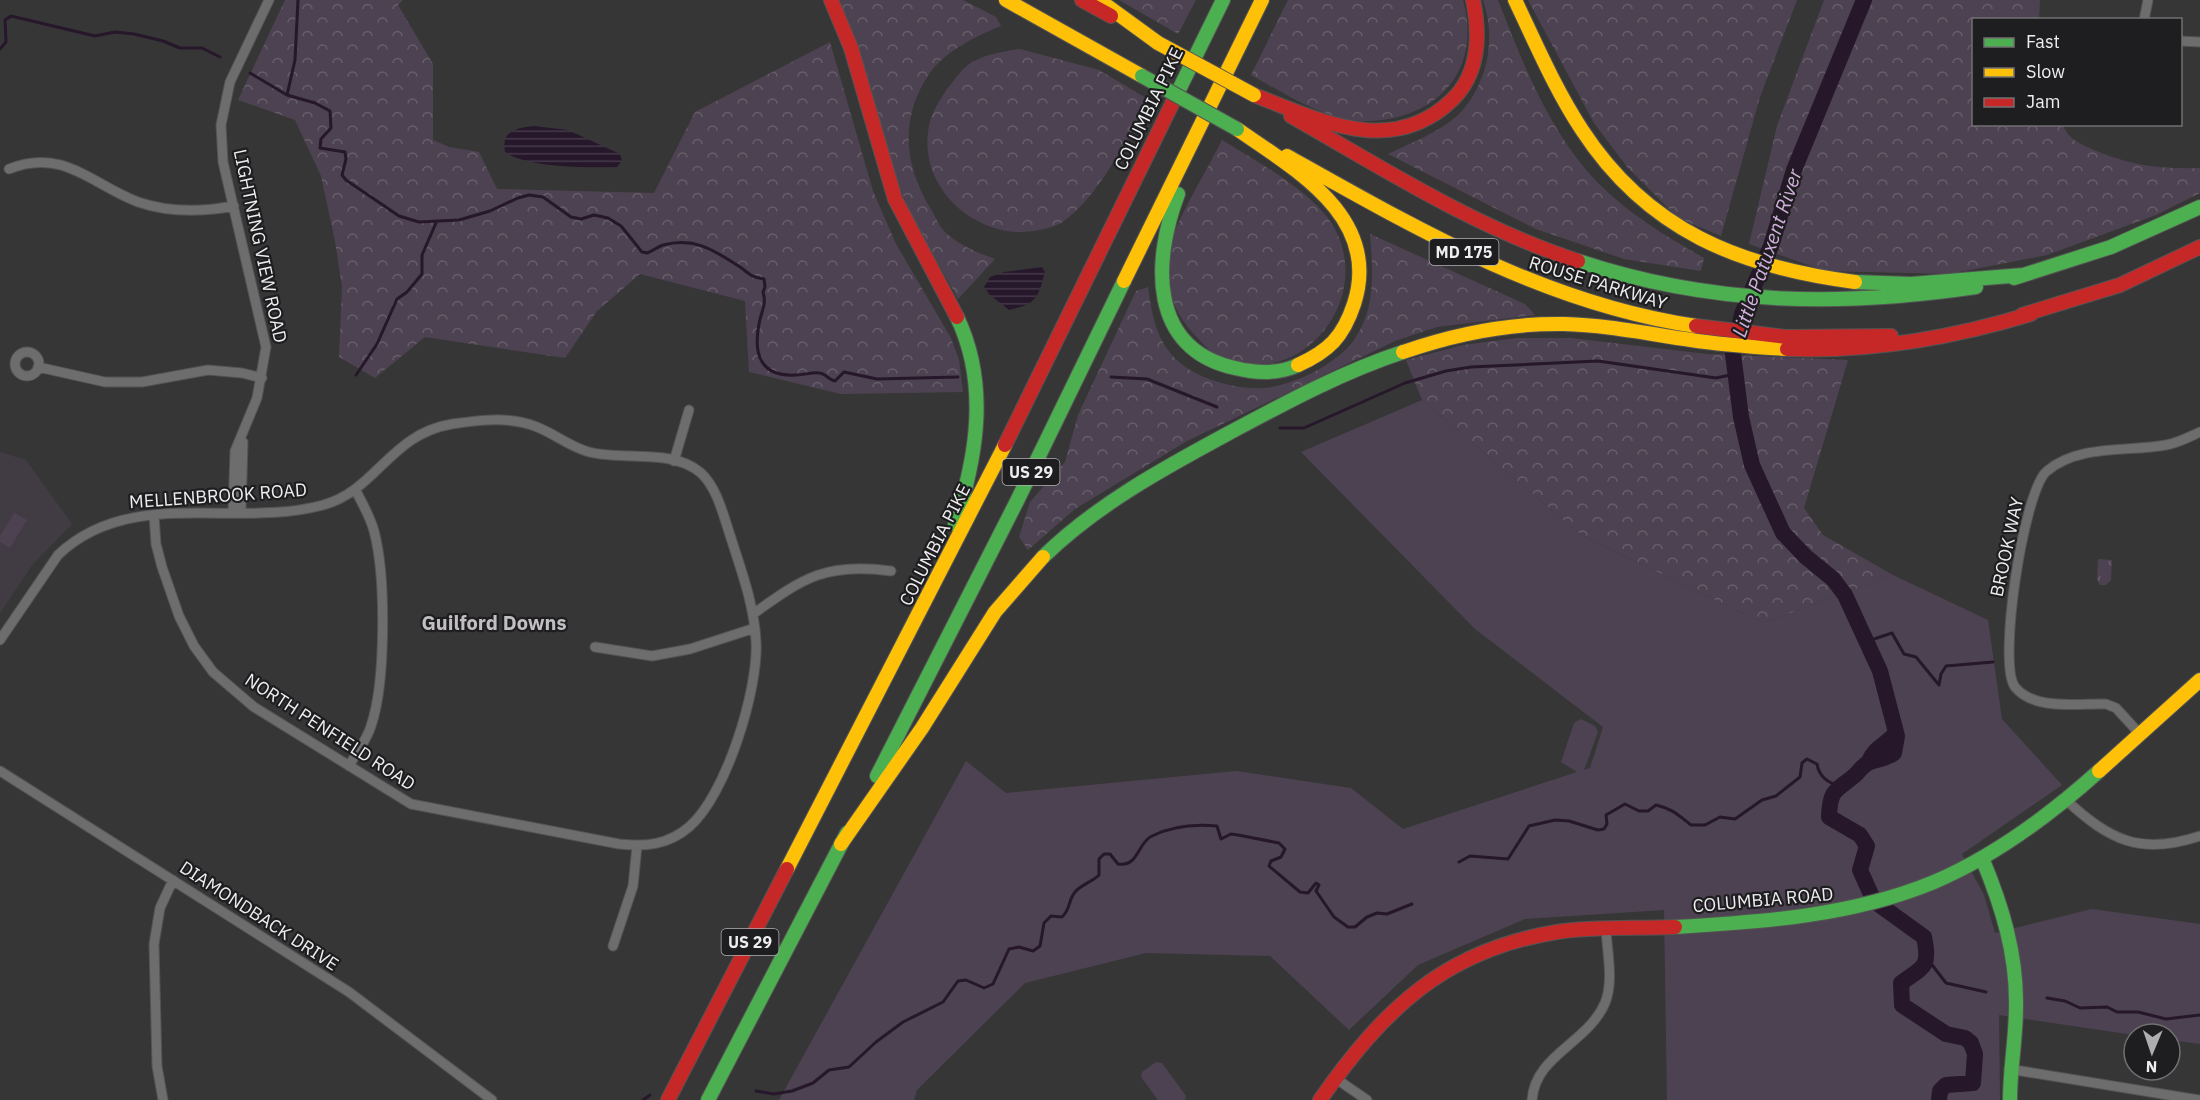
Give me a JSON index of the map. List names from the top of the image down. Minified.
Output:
{"streets":{"main road":["COLUMBIA PIKE","MD 175","ROUSE PARKWAY","US 29","COLUMBIA ROAD"],"street":["LIGHTNING VIEW ROAD","MELLENBROOK ROAD","BROOK WAY","NORTH PENFIELD ROAD","DIAMONDBACK DRIVE"]},"crossings":[["LIGHTNING VIEW ROAD","MELLENBROOK ROAD"],["MELLENBROOK ROAD","NORTH PENFIELD ROAD"],["BROOK WAY","COLUMBIA ROAD"]],"districts":["Guilford Downs"],"water":["Little Patuxent River"],"legend":["Fast","Slow","Jam"],"north":"bottom"}
